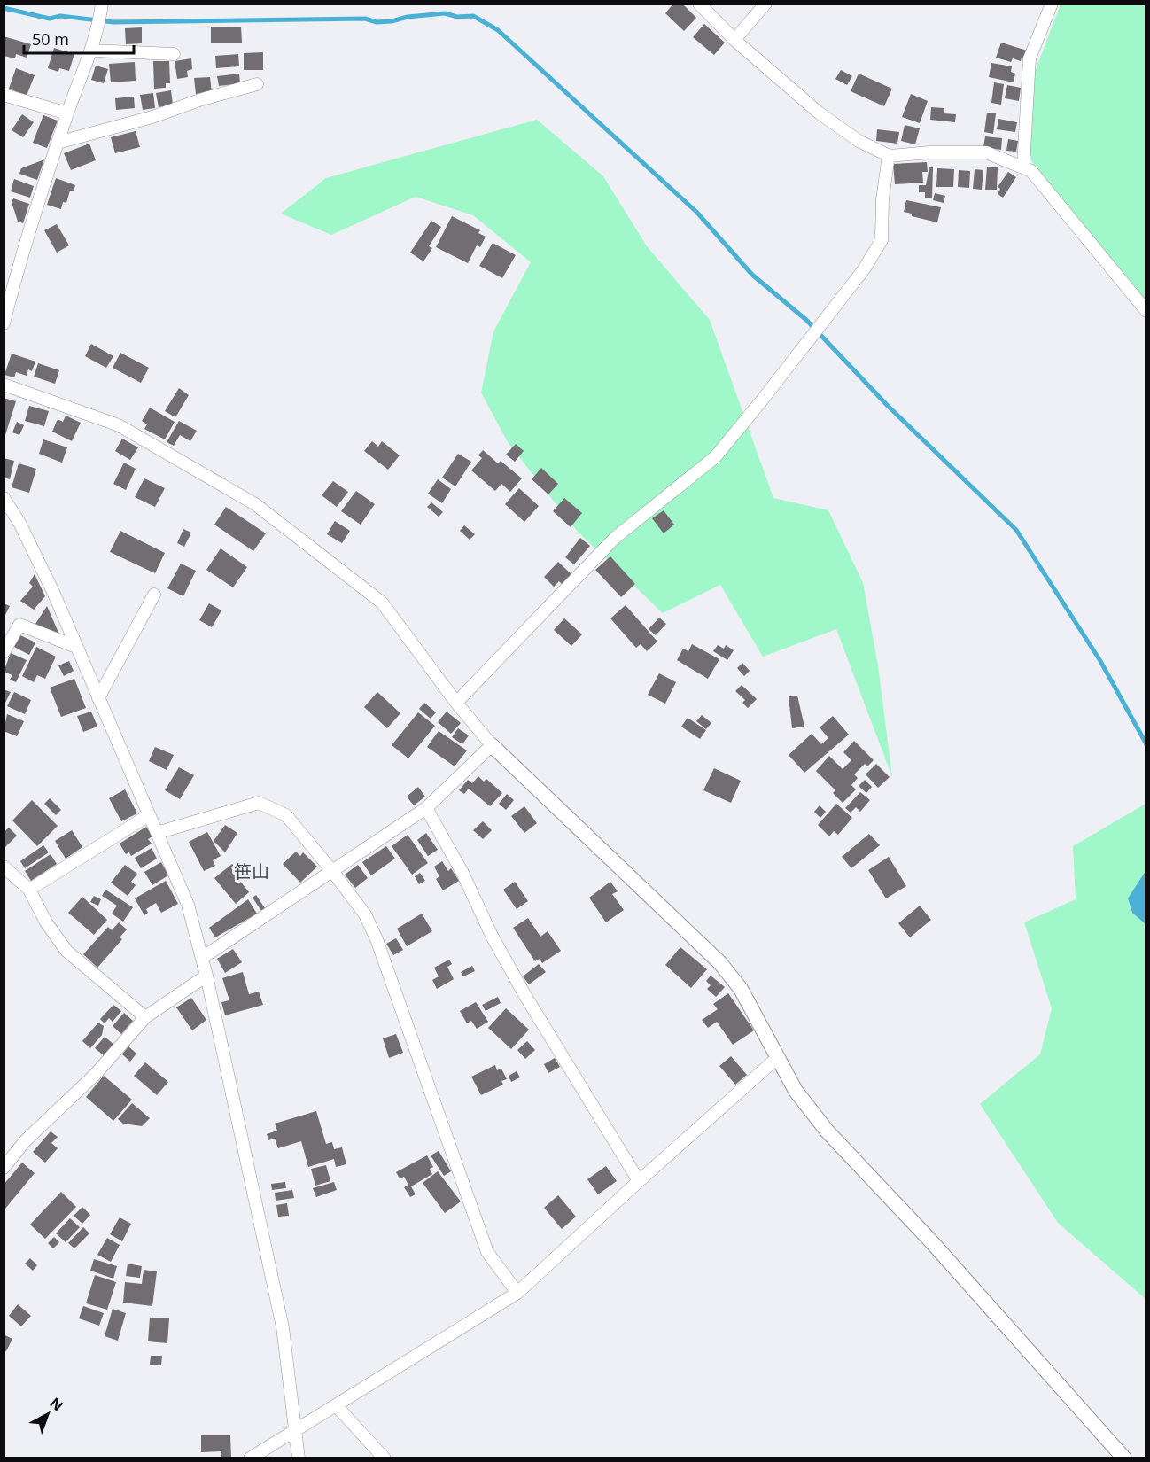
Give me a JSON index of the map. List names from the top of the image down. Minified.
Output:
{"districts":["笹山"],"scale_bar":"50 m","north":"top right"}
